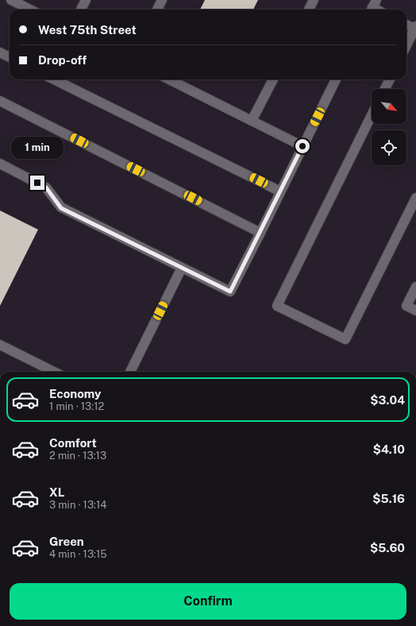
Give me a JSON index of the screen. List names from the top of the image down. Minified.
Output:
{"north":"bottom right","page":{"banner":["West 75th Street","Drop-off"],"bubble":"1 min","list":[{"name":"Economy","note":"1 min · 13:12","value":"$3.04"},{"name":"Comfort","note":"2 min · 13:13","value":"$4.10"},{"name":"XL","note":"3 min · 13:14","value":"$5.16"},{"name":"Green","note":"4 min · 13:15","value":"$5.60"}],"buttons":"Confirm"}}
